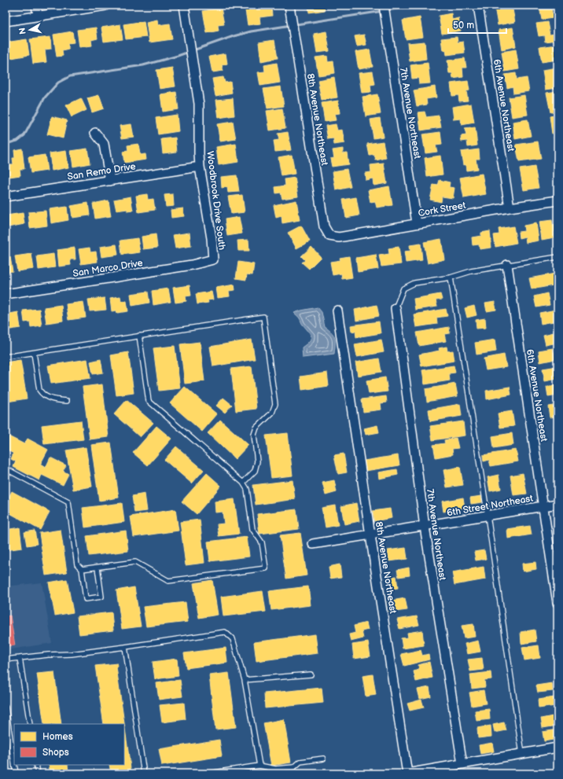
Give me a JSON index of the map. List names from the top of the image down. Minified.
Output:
{"streets":{"street":["6th Avenue Northeast","7th Avenue Northeast","8th Avenue Northeast","San Remo Drive","Woodbrook Drive South","Cork Street","San Marco Drive","6th Street Northeast"]},"crossings":[["6th Avenue Northeast","Cork Street"],["6th Avenue Northeast","6th Street Northeast"],["7th Avenue Northeast","8th Avenue Northeast"],["7th Avenue Northeast","Cork Street"],["7th Avenue Northeast","6th Street Northeast"],["8th Avenue Northeast","Cork Street"],["8th Avenue Northeast","6th Street Northeast"],["San Remo Drive","Woodbrook Drive South"],["Woodbrook Drive South","San Marco Drive"]],"legend":["Homes","Shops"],"scale_bar":"50 m","north":"left"}
